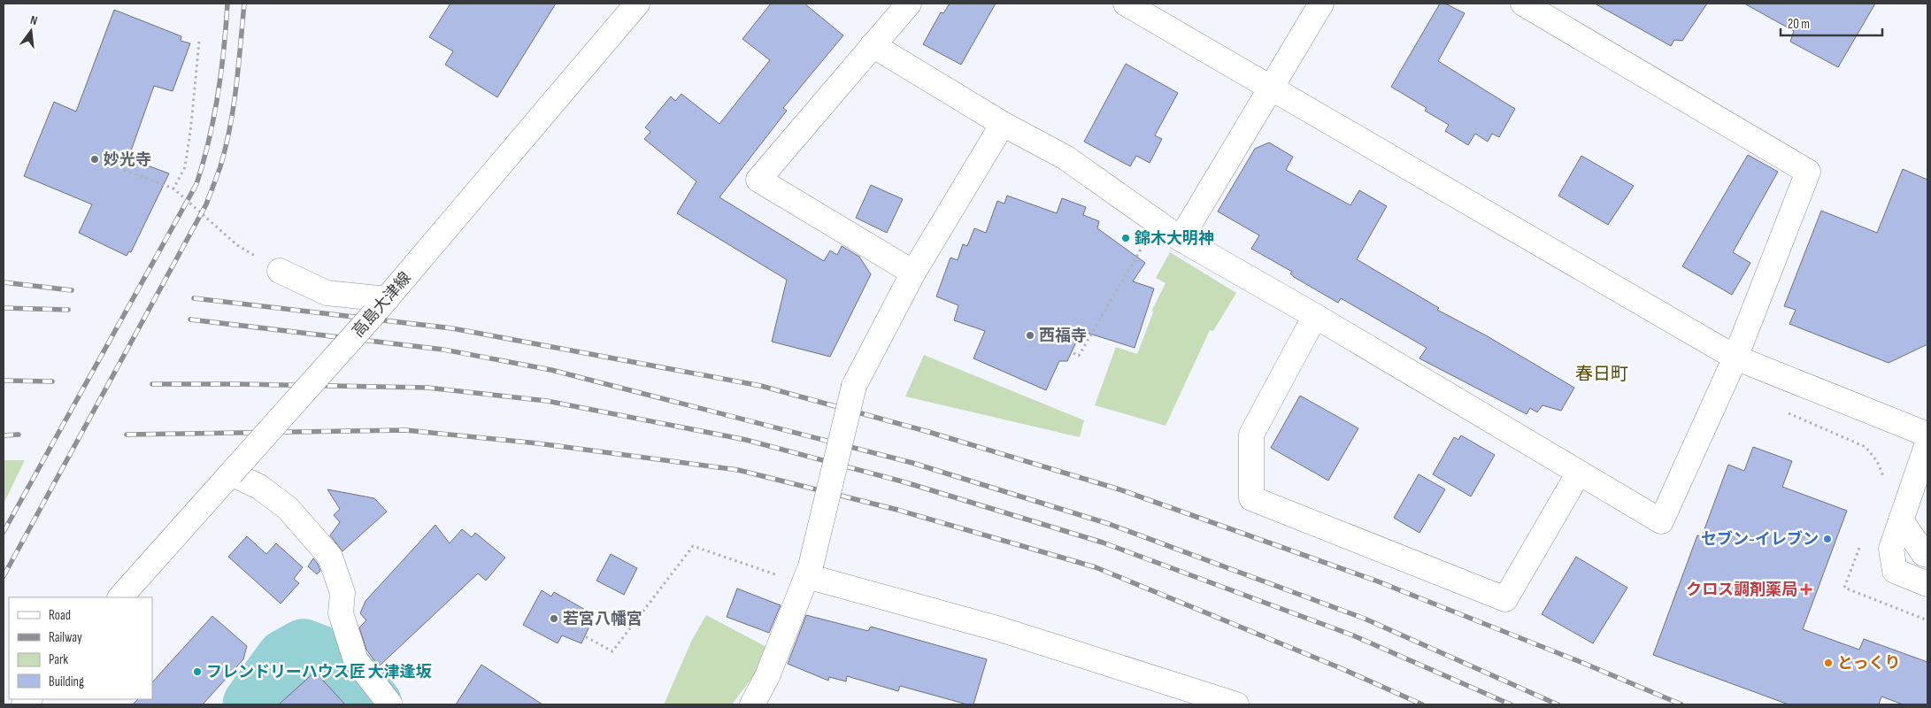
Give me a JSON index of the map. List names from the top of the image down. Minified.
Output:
{"streets":{"street":["高島大津線"]},"districts":["春日町"],"places":{"other":["妙光寺","錦木大明神","西福寺","セブン-イレブン","若宮八幡宮","とっくり","フレンドリーハウス匠 大津逢坂"],"health":["クロス調剤薬局"]},"legend":["Road","Railway","Park","Building"],"scale_bar":"20 m","north":"top"}
